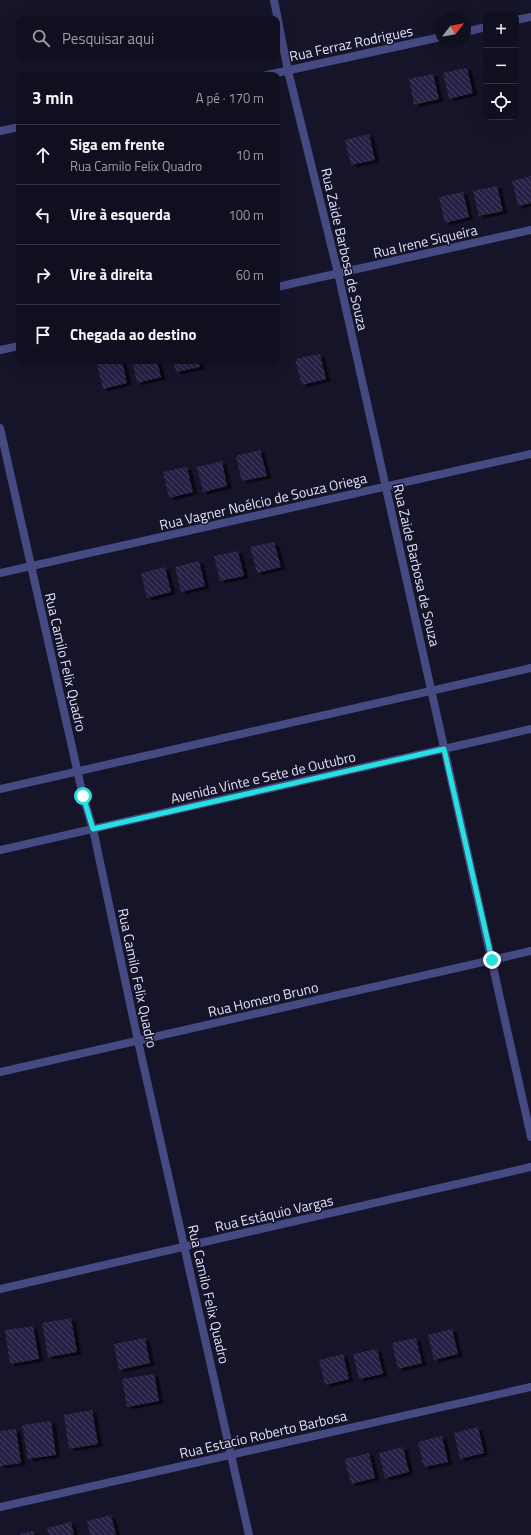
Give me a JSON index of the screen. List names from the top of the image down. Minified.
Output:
{"streets":{"street":["Rua Ferraz Rodrigues","Rua Irene Siqueira","Rua Zaide Barbosa de Souza","Rua Vagner Noélcio de Souza Oriega","Rua Camilo Felix Quadro","Avenida Vinte e Sete de Outubro","Rua Homero Bruno","Rua Estáquio Vargas","Rua Estacio Roberto Barbosa"]},"crossings":[["Rua Ferraz Rodrigues","Rua Zaide Barbosa de Souza"],["Rua Irene Siqueira","Rua Zaide Barbosa de Souza"],["Rua Zaide Barbosa de Souza","Rua Vagner Noélcio de Souza Oriega"],["Rua Zaide Barbosa de Souza","Avenida Vinte e Sete de Outubro"],["Rua Zaide Barbosa de Souza","Rua Homero Bruno"],["Rua Vagner Noélcio de Souza Oriega","Rua Camilo Felix Quadro"],["Rua Camilo Felix Quadro","Avenida Vinte e Sete de Outubro"],["Rua Camilo Felix Quadro","Rua Homero Bruno"],["Rua Camilo Felix Quadro","Rua Estáquio Vargas"],["Rua Camilo Felix Quadro","Rua Estacio Roberto Barbosa"]],"north":"top right","page":{"map_buttons":["+","−"],"search":"Pesquisar aqui","heading":["3 min","A pé · 170 m"],"list":[["Siga em frente","Rua Camilo Felix Quadro","10 m"],["Vire à esquerda","100 m"],["Vire à direita","60 m"],"Chegada ao destino"]}}
